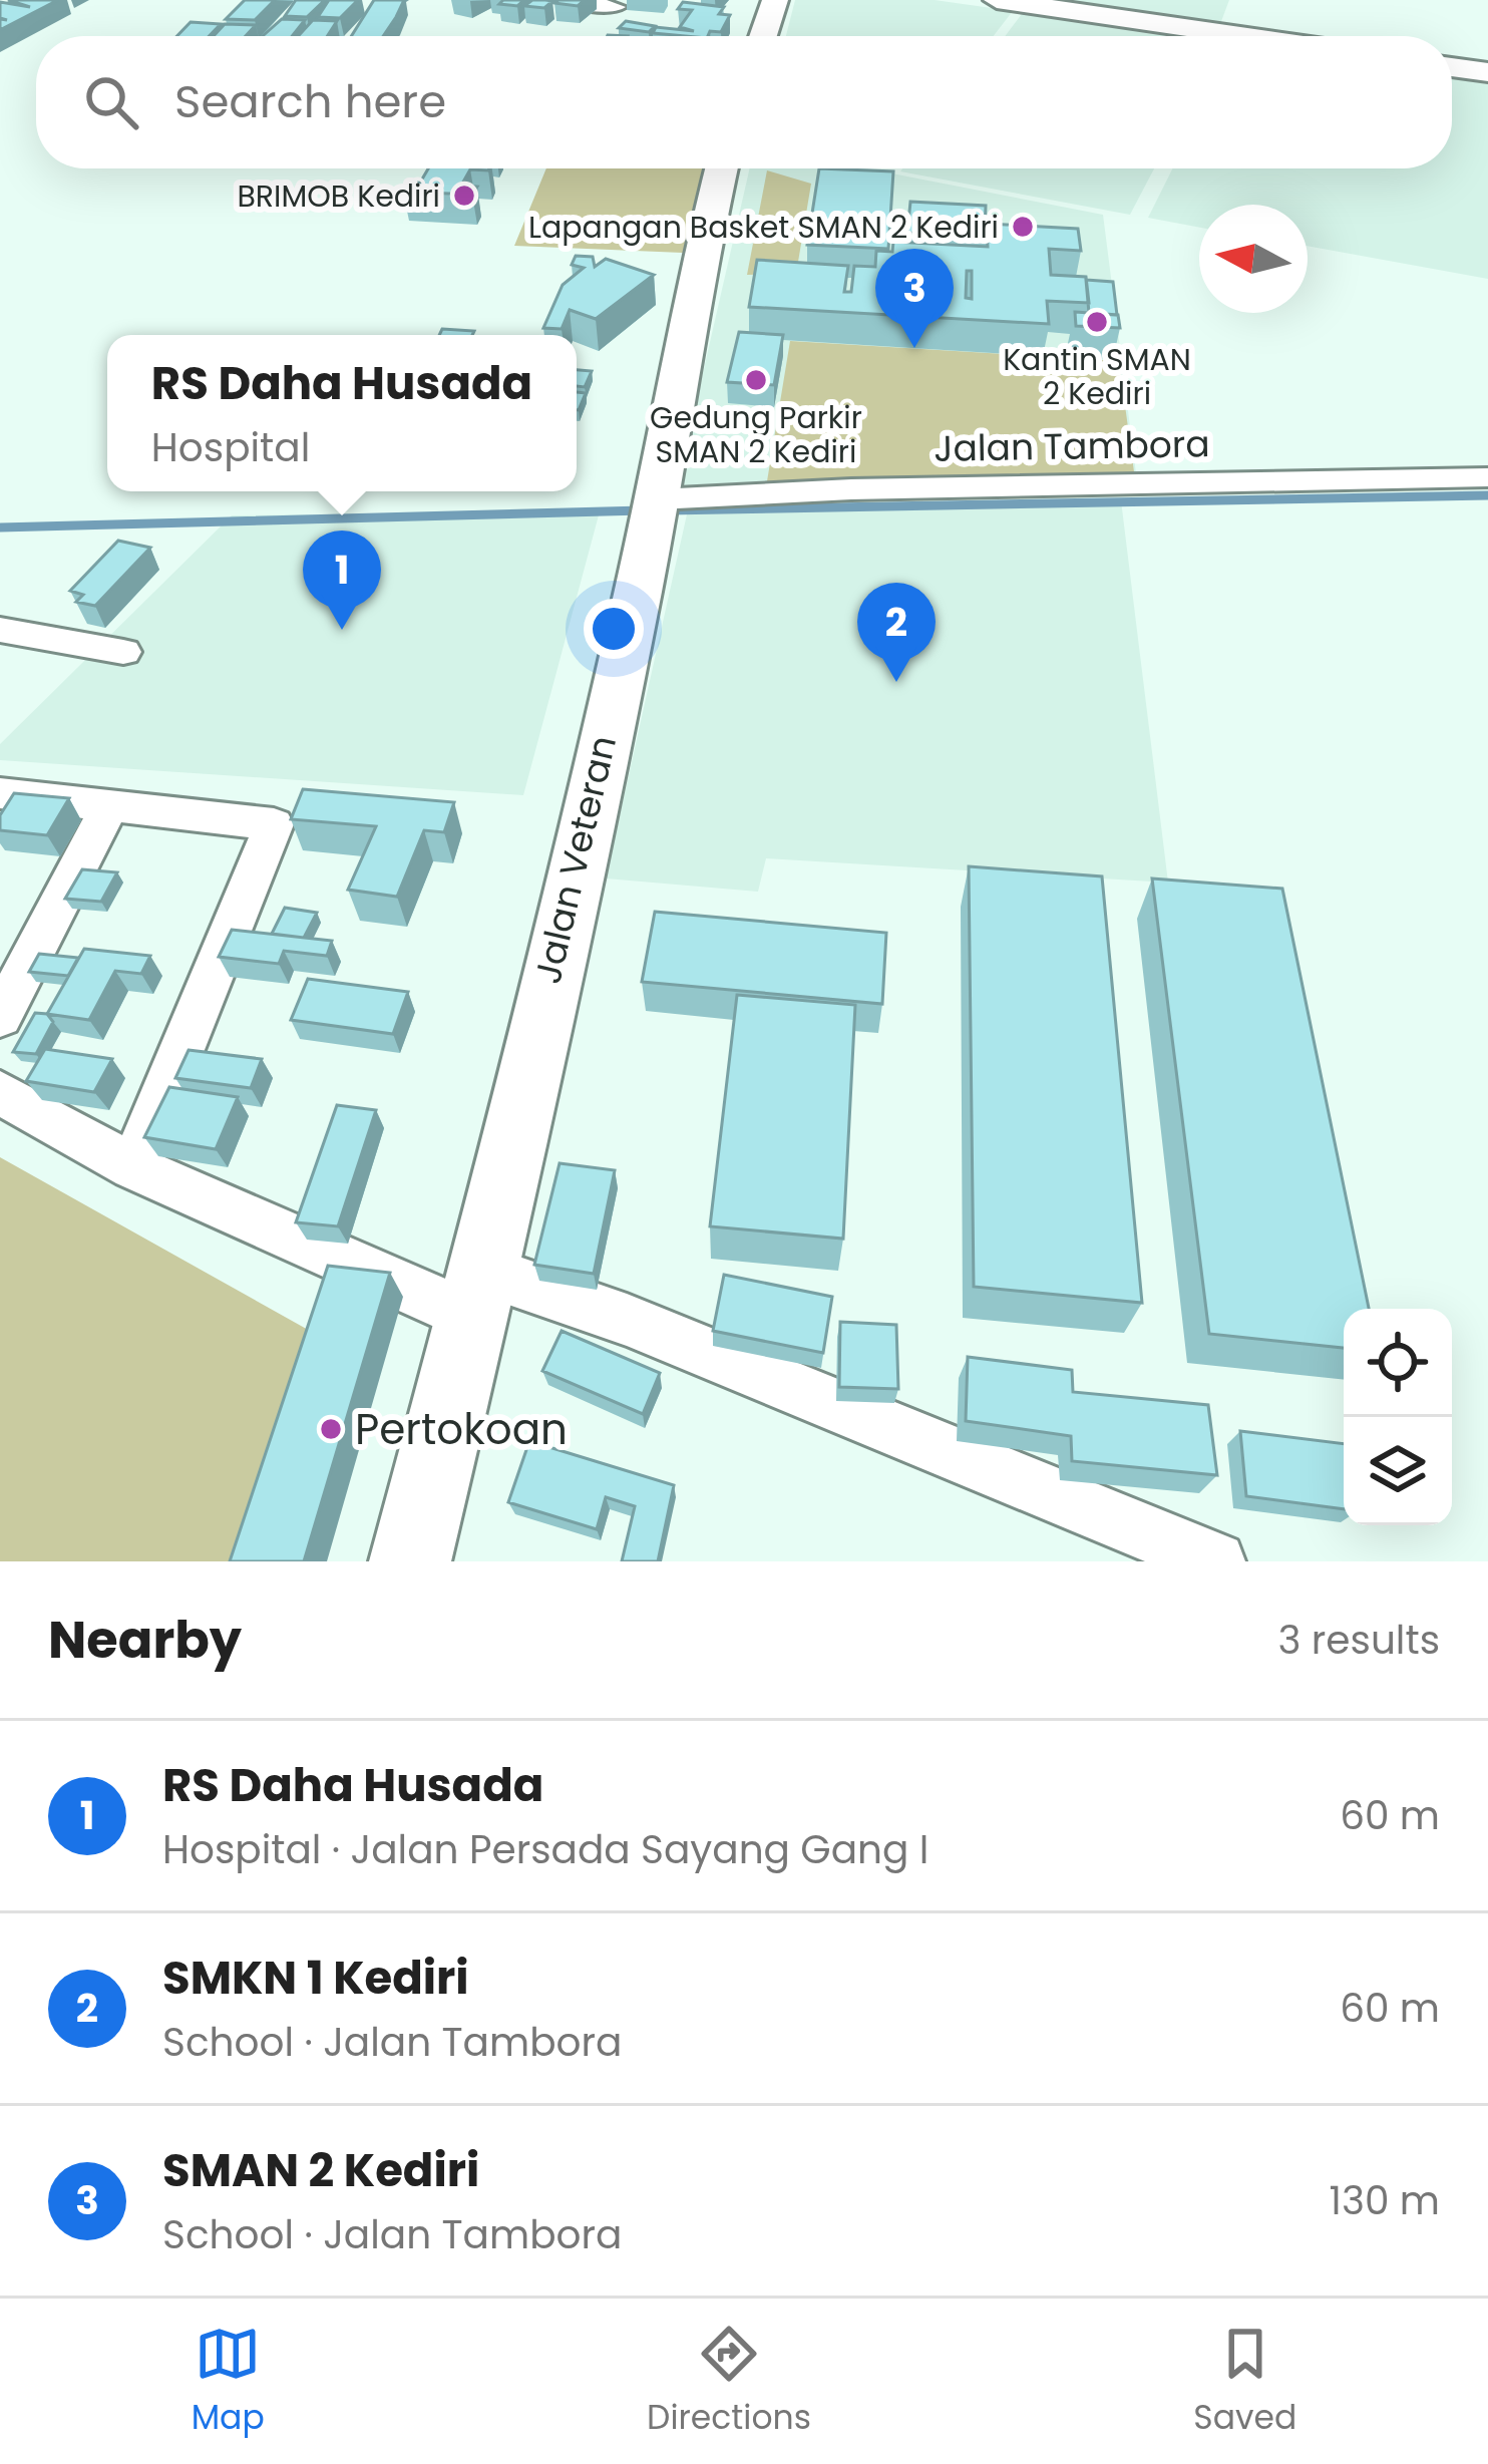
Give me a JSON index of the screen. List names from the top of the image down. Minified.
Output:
{"streets":{"main road":["Jalan Veteran"],"street":["Jalan Tambora"]},"crossings":[["Jalan Tambora","Jalan Veteran"]],"places":["BRIMOB Kediri","Lapangan Basket SMAN 2 Kediri","Kantin SMAN 2 Kediri","Gedung Parkir SMAN 2 Kediri","Pertokoan"],"north":"left","page":{"search":"Search here","pins":["3","1","2"],"popup":["RS Daha Husada","Hospital"],"heading":["Nearby","3 results"],"list":[{"mark":"1","name":"RS Daha Husada","note":"Hospital · Jalan Persada Sayang Gang I","value":"60 m"},{"mark":"2","name":"SMKN 1 Kediri","note":"School · Jalan Tambora","value":"60 m"},{"mark":"3","name":"SMAN 2 Kediri","note":"School · Jalan Tambora","value":"130 m"}],"nav":["Map","Directions","Saved"]}}
